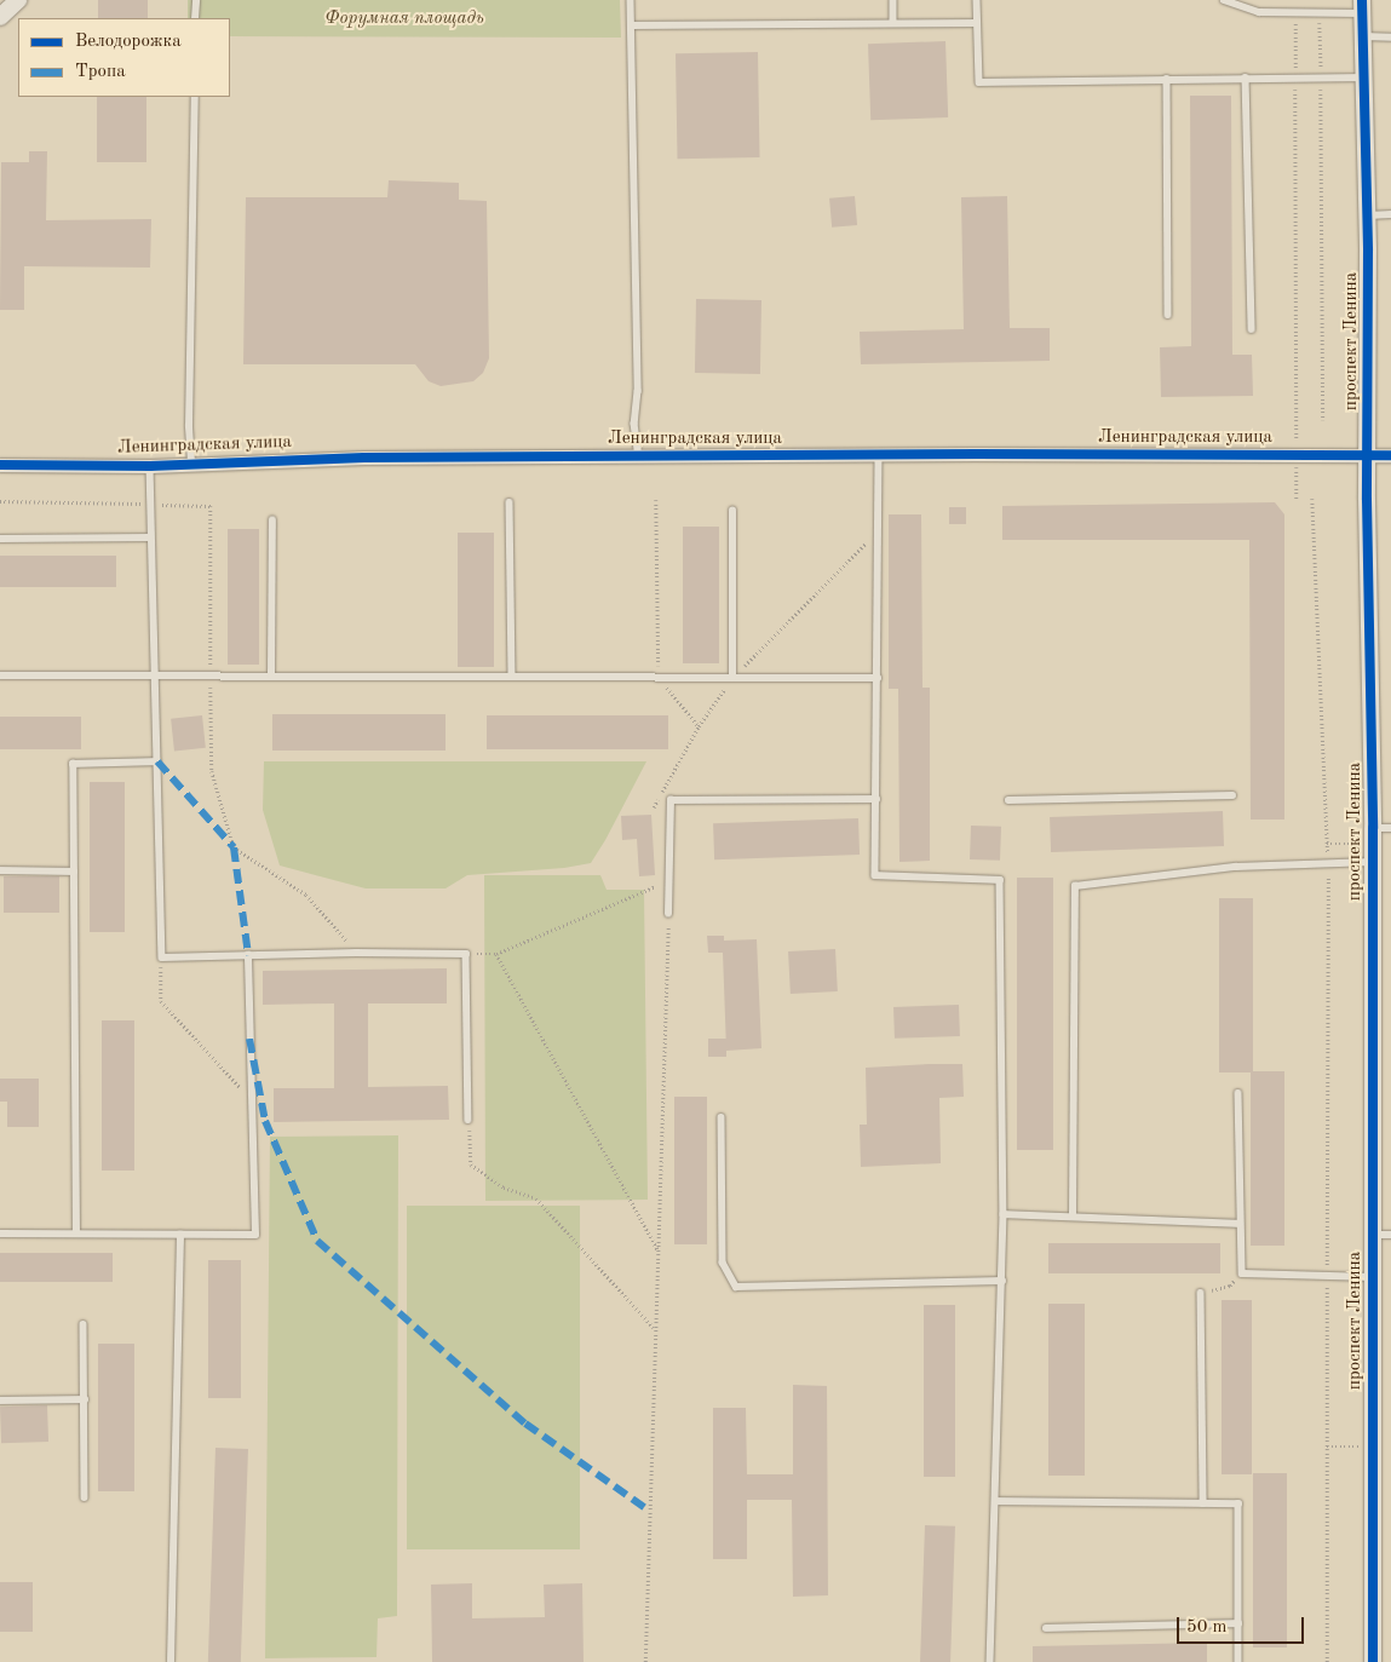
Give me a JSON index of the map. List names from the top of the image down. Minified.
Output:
{"streets":{"street":["проспект Ленина","Ленинградская улица"]},"crossings":[["проспект Ленина","Ленинградская улица"]],"parks":["Форумная площадь"],"legend":["Велодорожка","Тропа"],"scale_bar":"50 m"}
